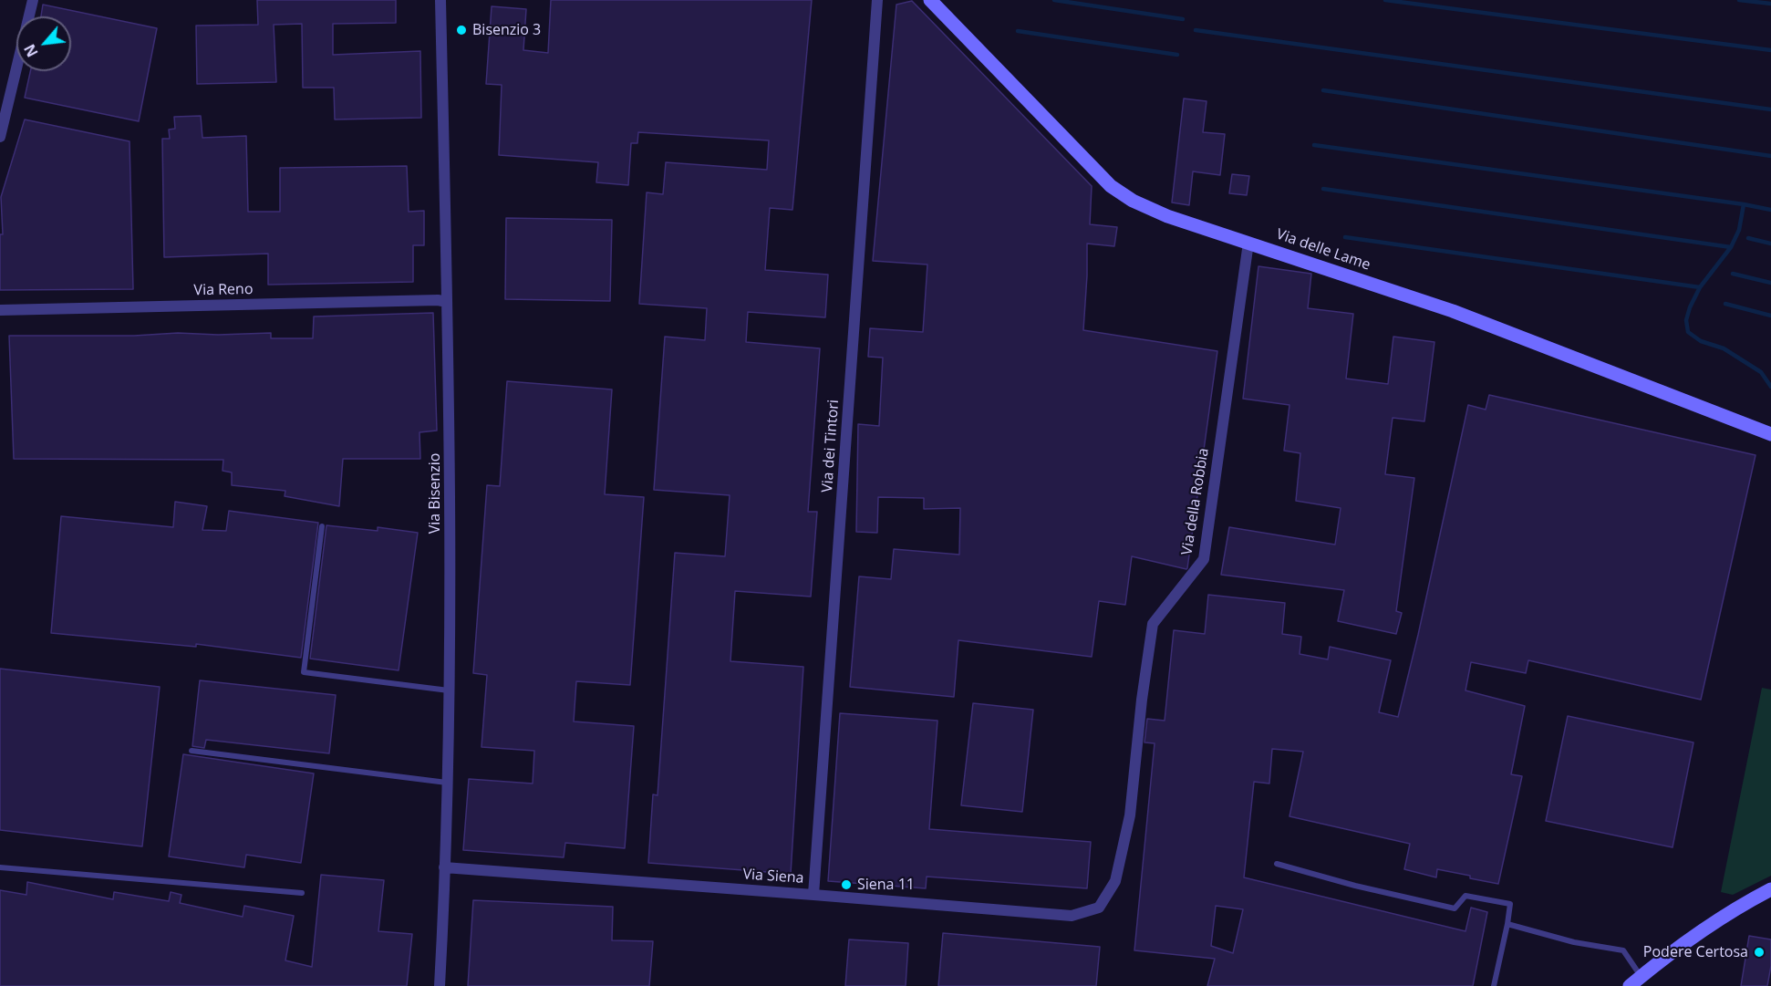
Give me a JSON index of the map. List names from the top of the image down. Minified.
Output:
{"streets":{"street":["Via delle Lame","Via Reno","Via dei Tintori","Via Bisenzio","Via della Robbia","Via Siena"]},"crossings":[["Via delle Lame","Via della Robbia"],["Via Reno","Via Bisenzio"],["Via dei Tintori","Via Siena"],["Via Bisenzio","Via Siena"],["Via della Robbia","Via Siena"]],"places":["Bisenzio 3","Siena 11","Podere Certosa"],"north":"bottom left"}
